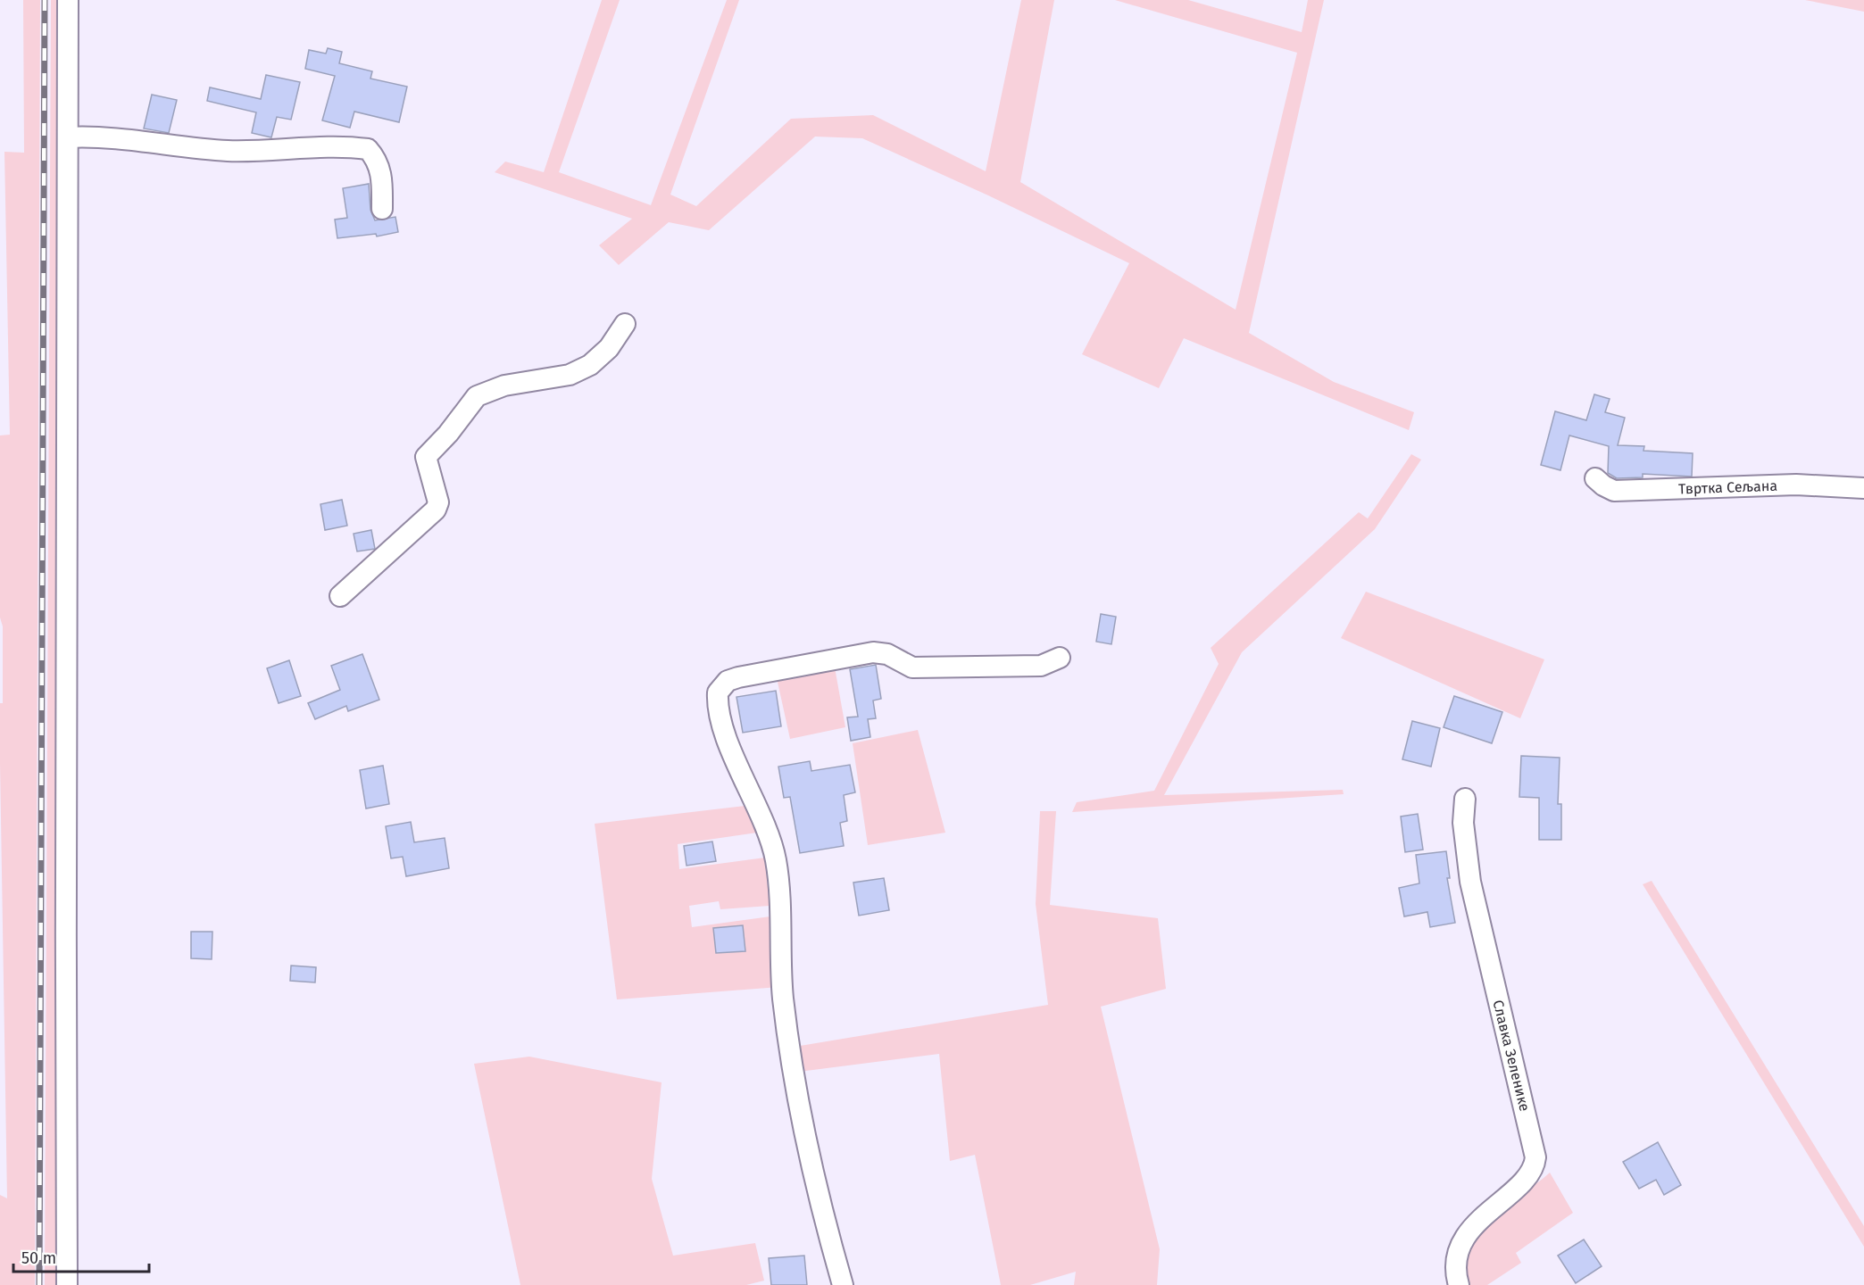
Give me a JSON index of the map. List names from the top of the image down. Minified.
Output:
{"streets":{"street":["Твртка Сељана","Славка Зеленике"]},"scale_bar":"50 m"}
